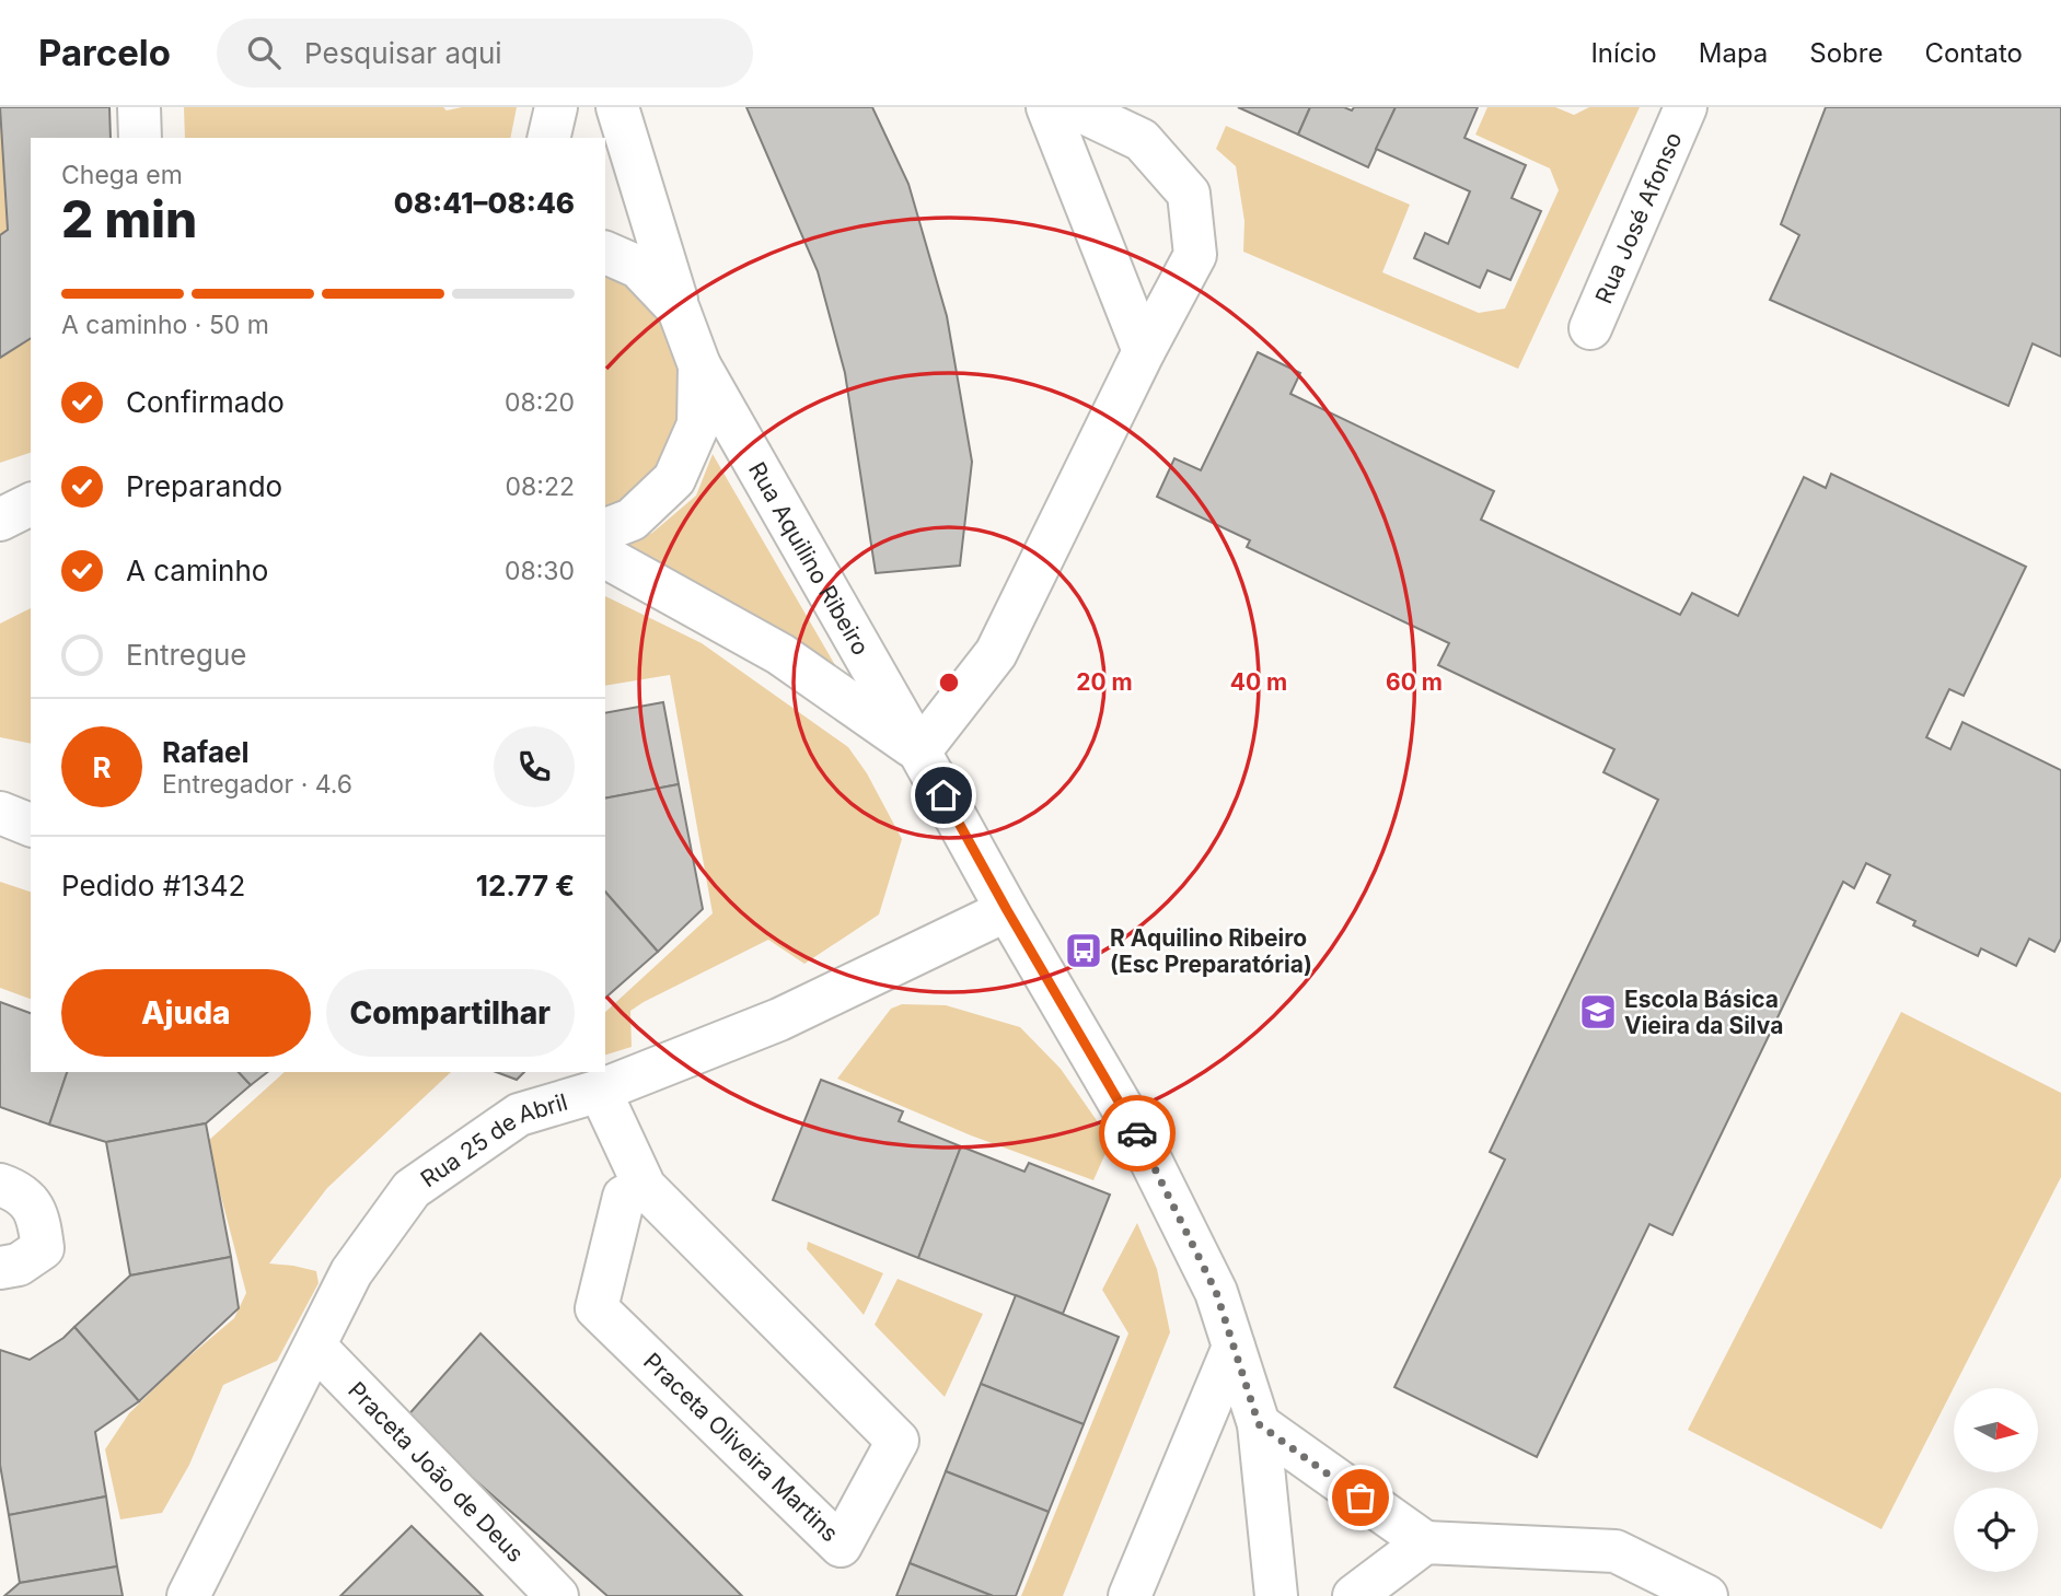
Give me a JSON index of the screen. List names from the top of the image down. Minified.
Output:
{"streets":{"street":["Rua José Afonso","Rua Aquilino Ribeiro","Rua 25 de Abril","Praceta Oliveira Martins","Praceta João de Deus"]},"crossings":[["Rua Aquilino Ribeiro","Rua 25 de Abril"],["Rua 25 de Abril","Praceta Oliveira Martins"],["Rua 25 de Abril","Praceta João de Deus"]],"places":{"bus stop":["R Aquilino Ribeiro (Esc Preparatória)"],"school or university":["Escola Básica Vieira da Silva"]},"north":"right","page":{"header":"Parcelo","search":"Pesquisar aqui","nav":["Início","Mapa","Sobre","Contato"],"heading":["2 min","Chega em","08:41–08:46"],"panel":["Rafael","Entregador · 4.6","Pedido #1342","12.77 €"],"bar":"A caminho · 50 m","list":[["Confirmado","08:20"],["Preparando","08:22"],["A caminho","08:30"],"Entregue"],"round":"R","buttons":["Ajuda","Compartilhar"]},"rings":["20 m","40 m","60 m"]}
